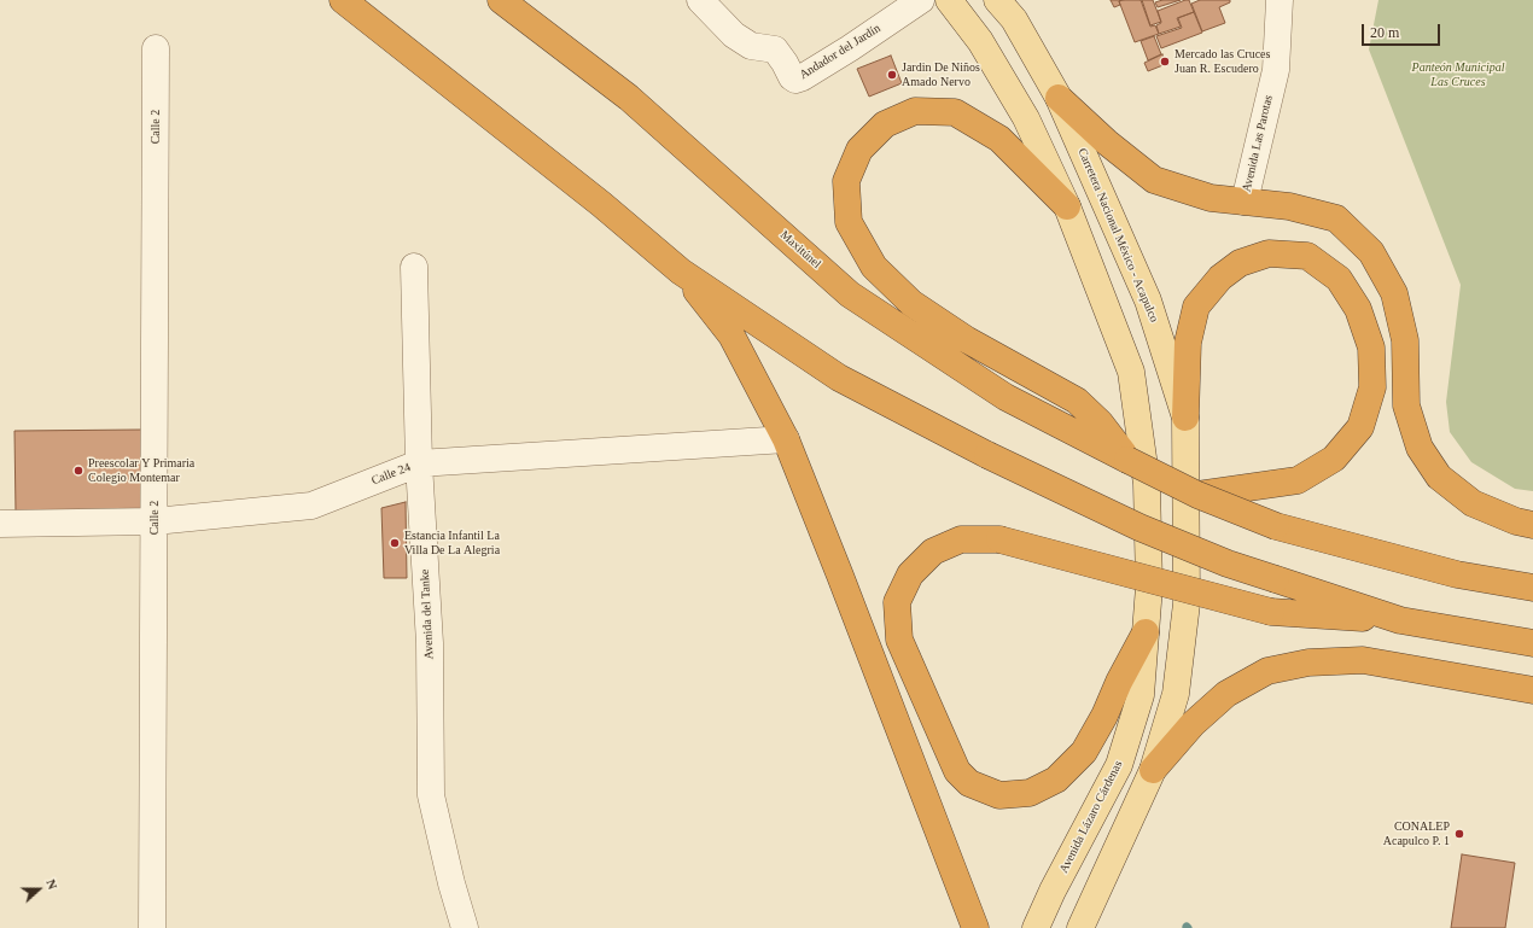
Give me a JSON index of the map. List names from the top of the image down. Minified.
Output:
{"streets":{"highway":["Maxitúnel"],"main road":["Carretera Nacional México - Acapulco","Avenida Lázaro Cárdenas"],"street":["Andador del Jardín","Calle 2","Avenida Las Parotas","Calle 24","Avenida del Tanke"]},"crossings":[["Calle 2","Calle 24"],["Calle 24","Avenida del Tanke"]],"parks":["Panteón Municipal Las Cruces"],"places":["Mercado las Cruces Juan R. Escudero","Jardin De Niños Amado Nervo","Preescolar Y Primaria Colegio Montemar","Estancia Infantil La Villa De La Alegria","CONALEP Acapulco P. 1"],"scale_bar":"20 m","north":"right"}
